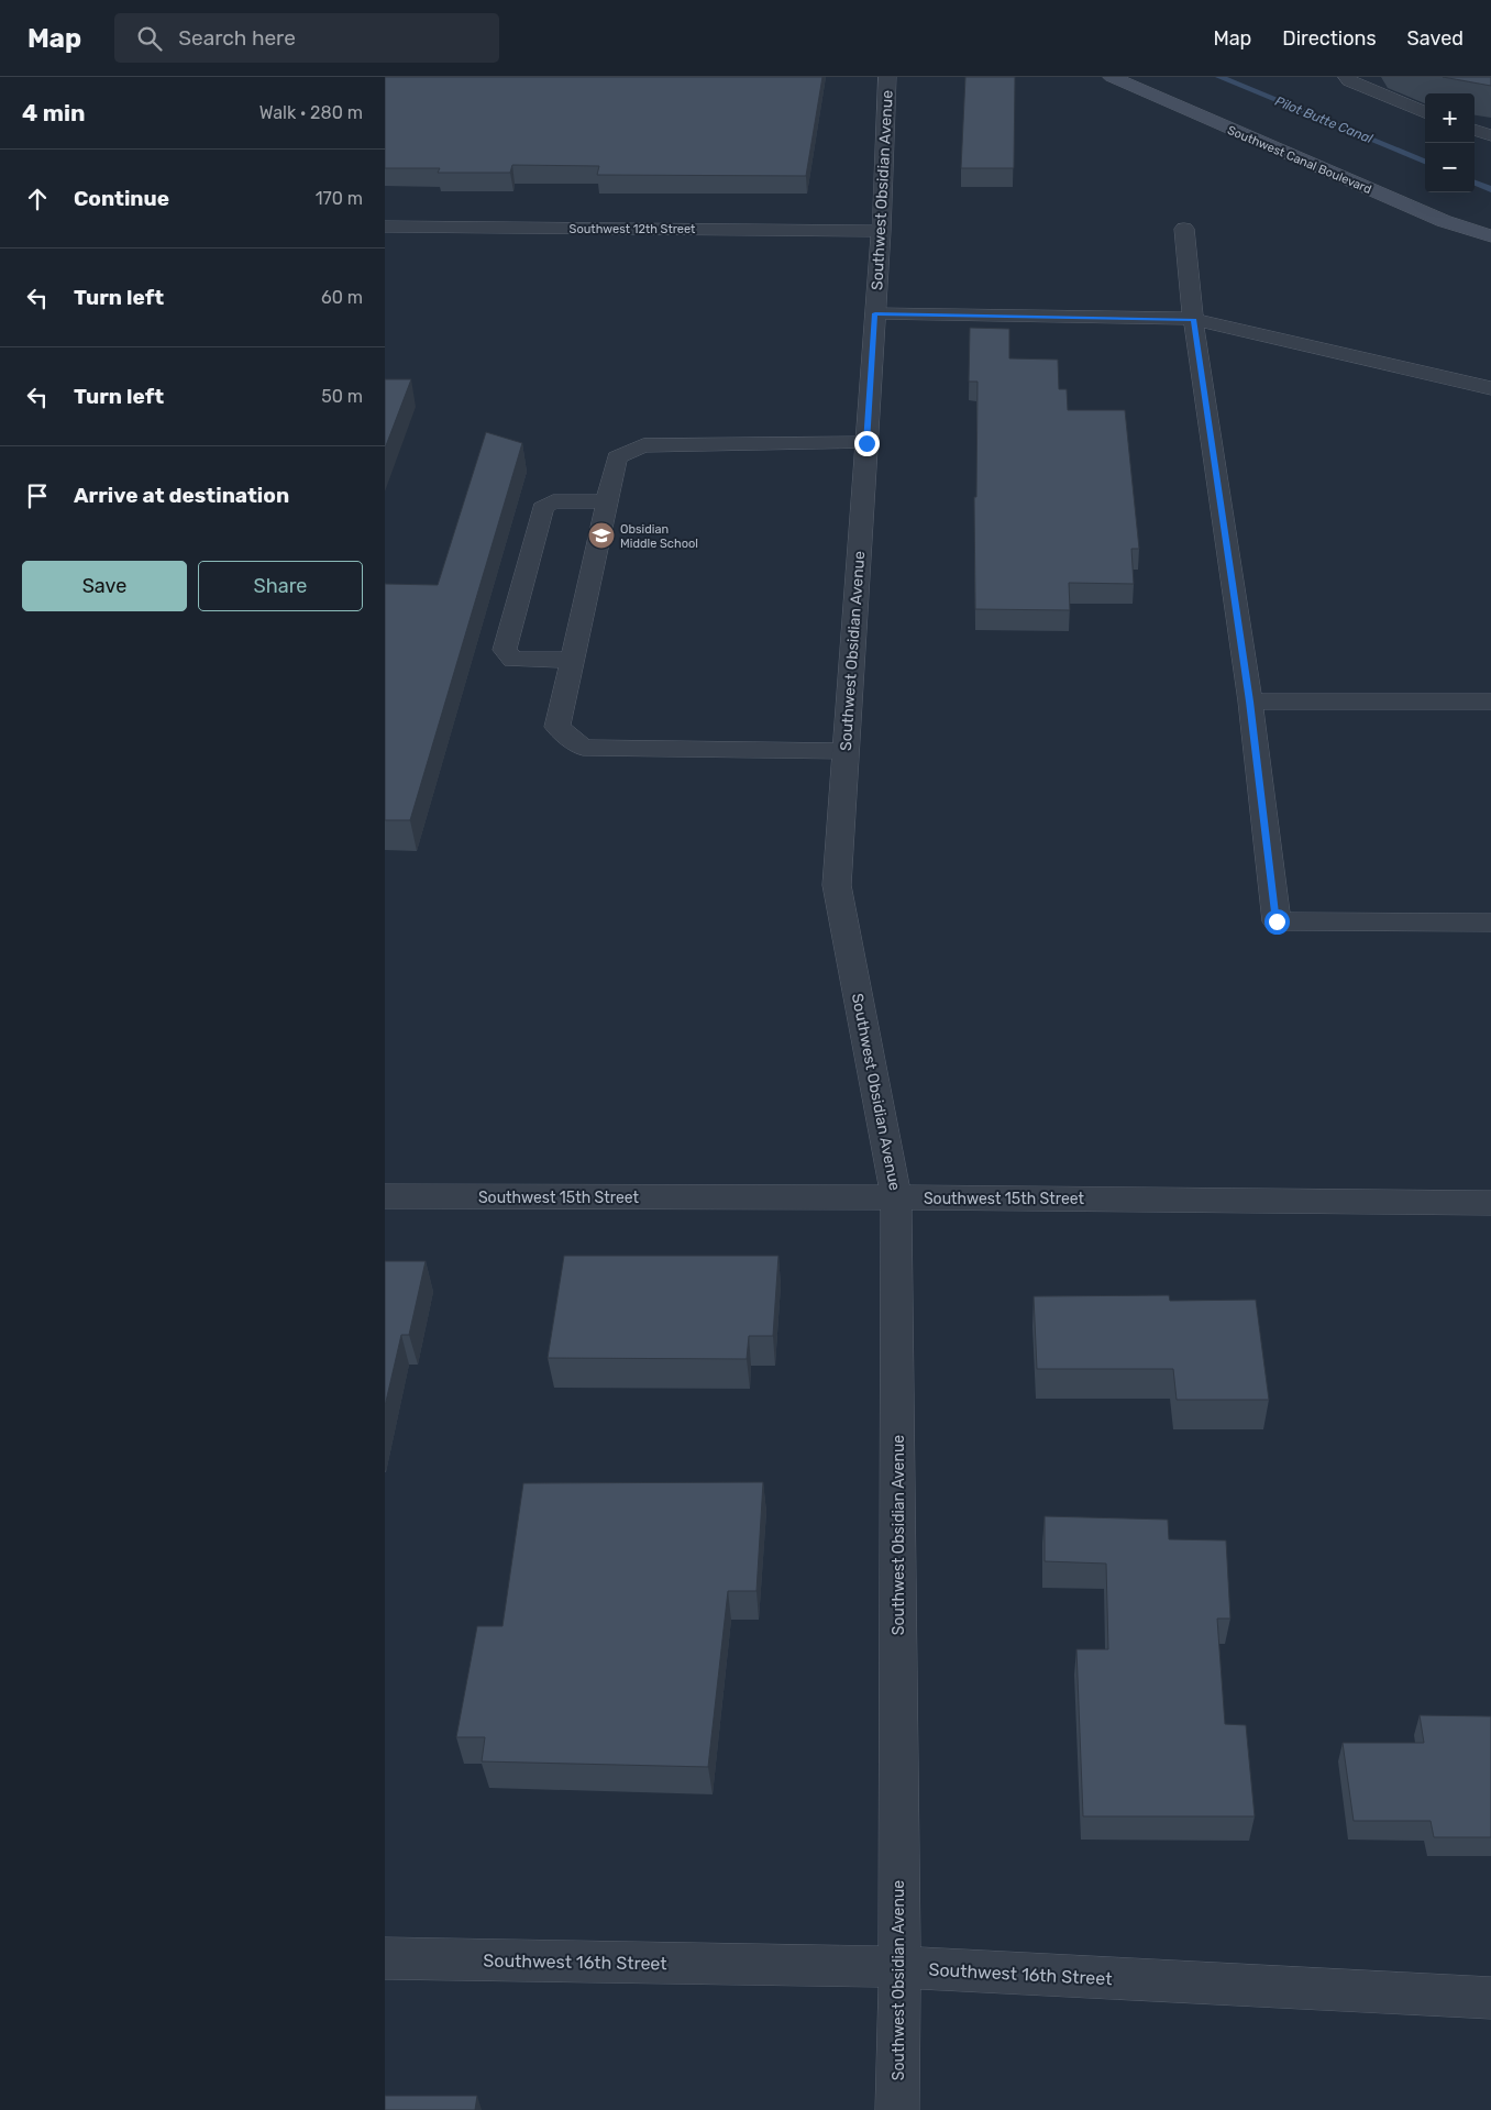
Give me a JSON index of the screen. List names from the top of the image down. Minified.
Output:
{"streets":{"main road":["Southwest Canal Boulevard"],"street":["Southwest Obsidian Avenue","Southwest 12th Street","Southwest 15th Street","Southwest 16th Street"]},"crossings":[["Southwest Obsidian Avenue","Southwest 12th Street"],["Southwest Obsidian Avenue","Southwest 15th Street"],["Southwest Obsidian Avenue","Southwest 16th Street"]],"water":["Pilot Butte Canal"],"places":{"school or university":["Obsidian Middle School"]},"page":{"header":"Map","search":"Search here","nav":["Map","Directions","Saved"],"heading":["4 min","Walk · 280 m"],"map_buttons":["+","−"],"list":[["Continue","170 m"],["Turn left","60 m"],["Turn left","50 m"],"Arrive at destination"],"buttons":["Save","Share"]}}
